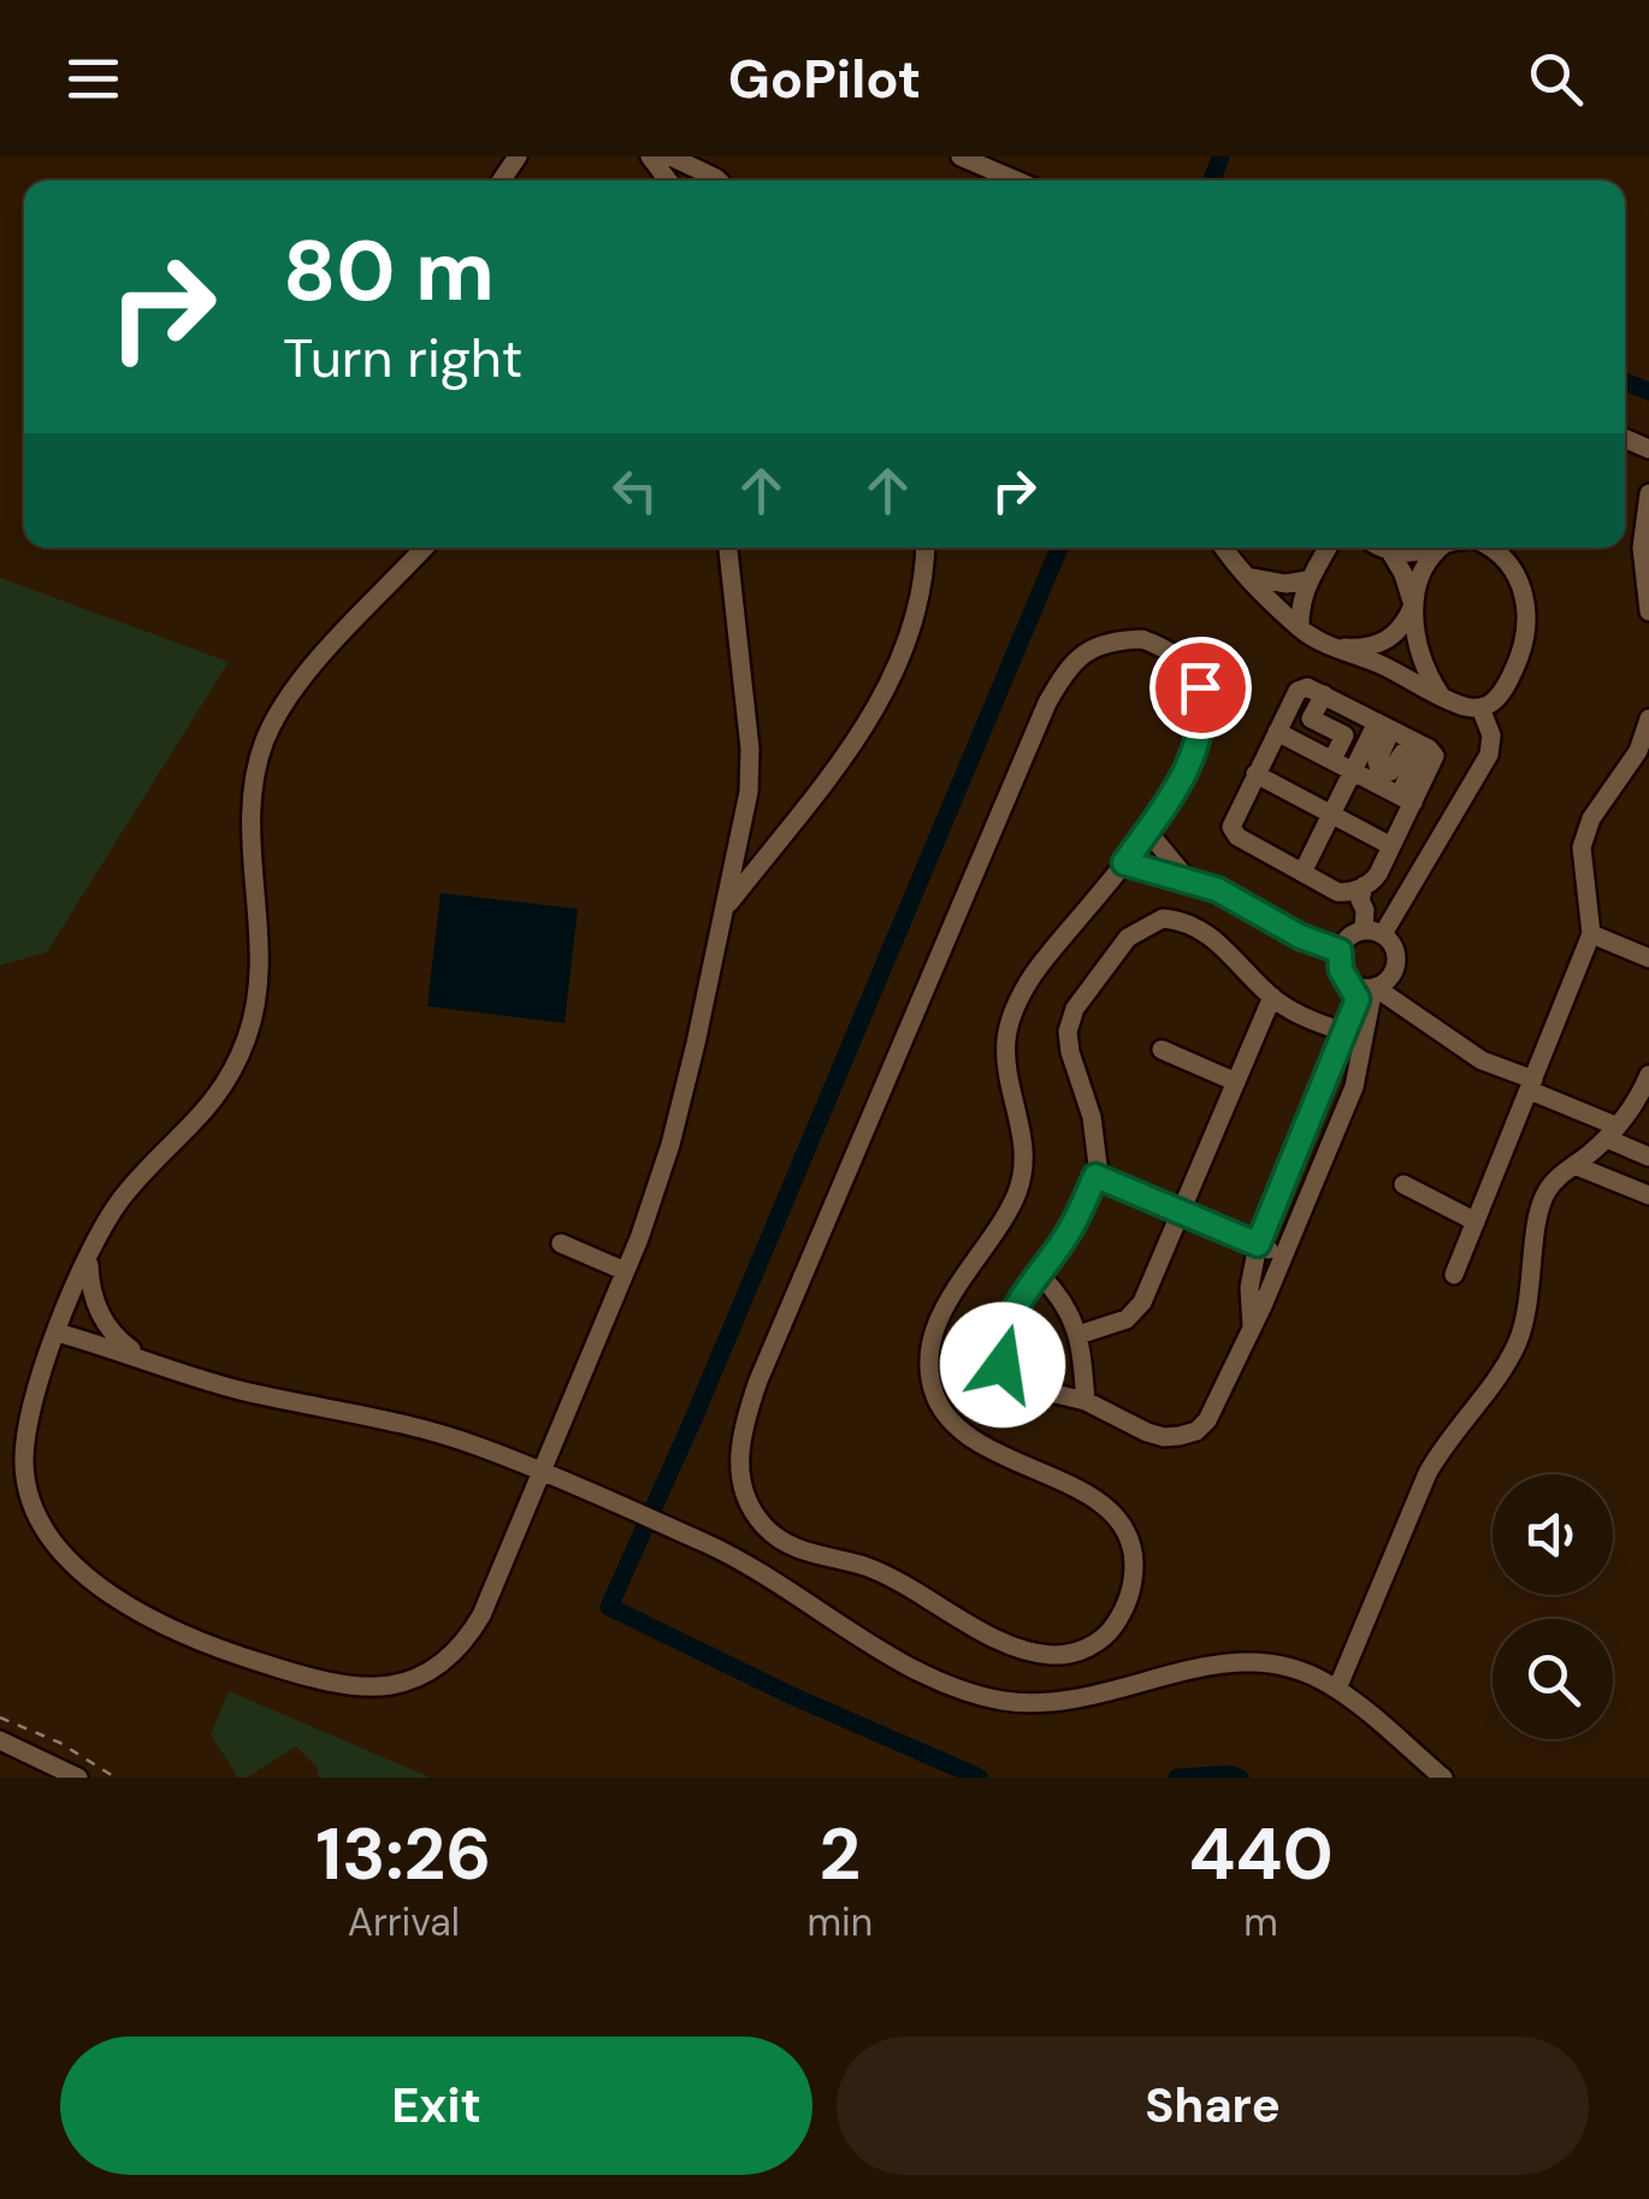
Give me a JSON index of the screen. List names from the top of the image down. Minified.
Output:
{"page":{"header":"GoPilot","turn":["80 m","Turn right"],"eta":["13:26","Arrival","2","min","440","m"],"buttons":["Exit","Share"]}}
